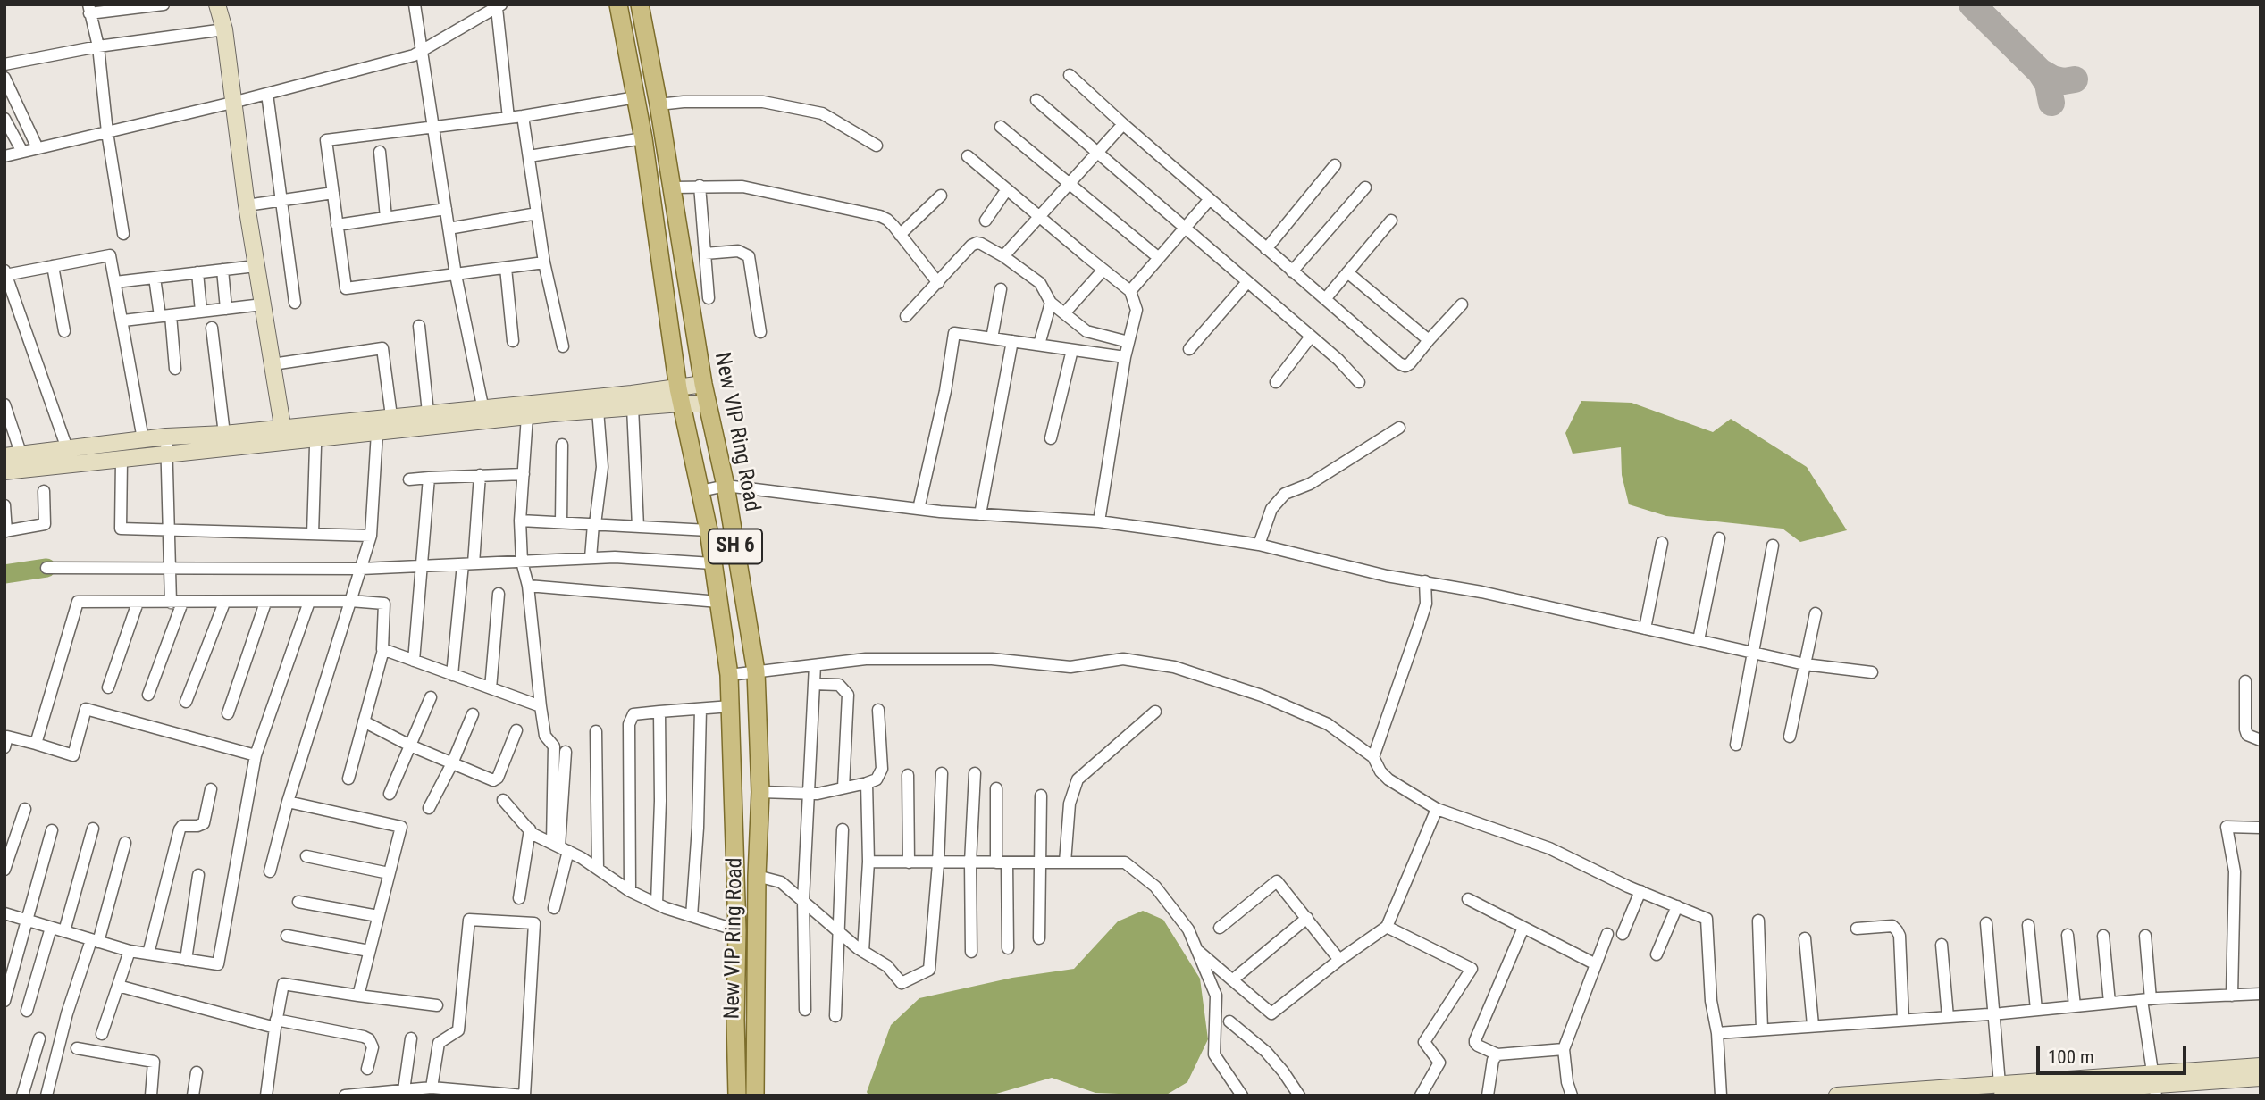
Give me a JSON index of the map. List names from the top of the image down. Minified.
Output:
{"streets":{"main road":["New VIP Ring Road","SH 6"]},"scale_bar":"100 m"}
